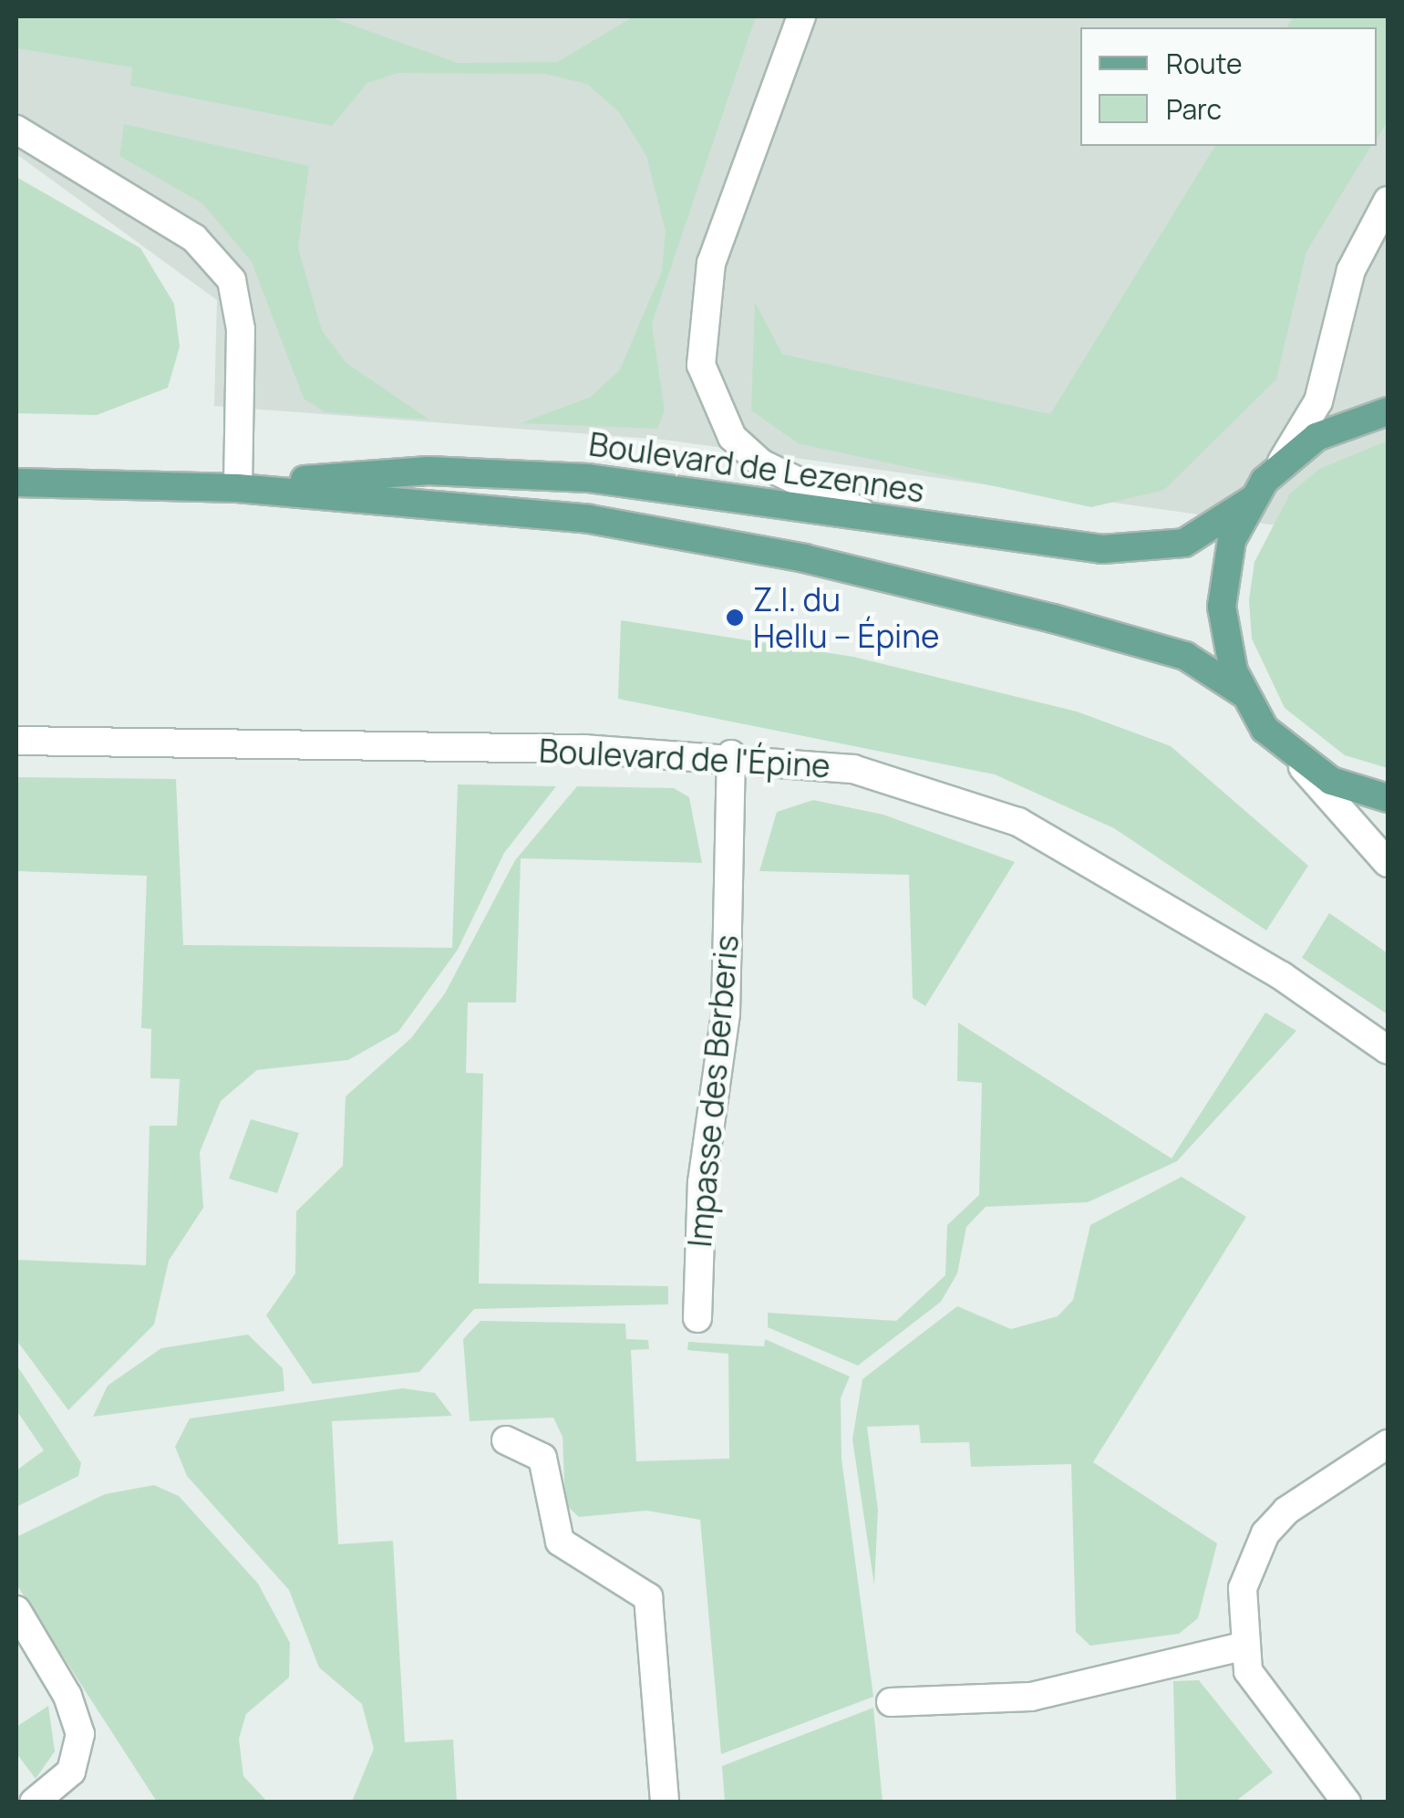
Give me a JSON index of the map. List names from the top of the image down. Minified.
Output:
{"streets":{"main road":["Boulevard de Lezennes"],"street":["Boulevard de l'Épine","Impasse des Berberis"]},"crossings":[["Boulevard de l'Épine","Impasse des Berberis"]],"places":["Z.I. du Hellu – Épine"],"legend":["Route","Parc"]}
